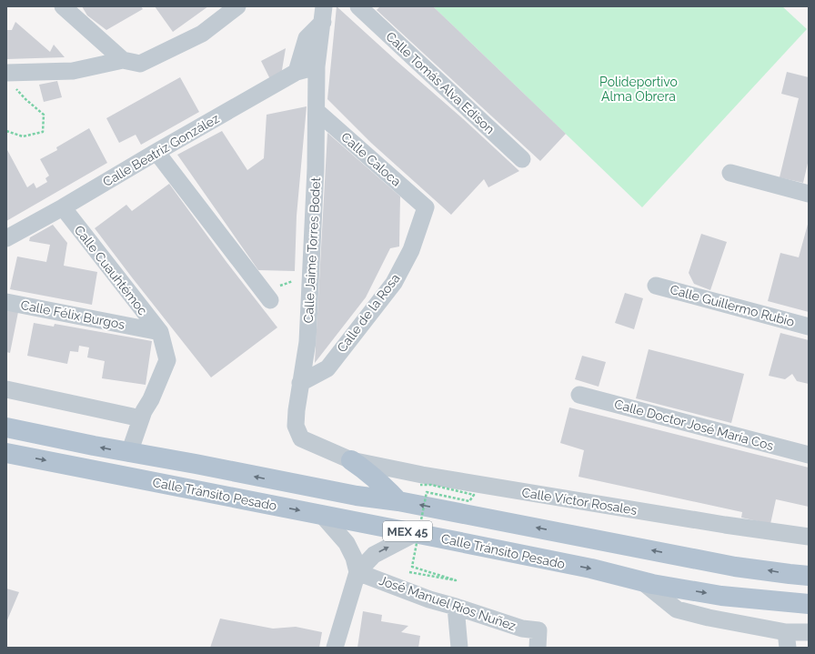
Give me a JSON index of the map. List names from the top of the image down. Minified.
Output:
{"streets":{"main road":["Calle Tránsito Pesado","MEX 45"],"street":["Calle Tomás Alva Edison","Calle Beatriz González","Calle Caloca","Calle Jaime Torres Bodet","Calle Cuauhtémoc","Calle Guillermo Rubio","Calle de la Rosa","Calle Félix Burgos","Calle Doctor José María Cos","Calle Víctor Rosales","José Manuel Rios Nuñez"]},"crossings":[["Calle Beatriz González","Calle Jaime Torres Bodet"],["Calle Beatriz González","Calle Cuauhtémoc"],["Calle Caloca","Calle Jaime Torres Bodet"],["Calle Caloca","Calle de la Rosa"],["Calle Jaime Torres Bodet","Calle de la Rosa"],["Calle Jaime Torres Bodet","Calle Víctor Rosales"],["Calle Cuauhtémoc","Calle Félix Burgos"]],"parks":["Polideportivo Alma Obrera"]}
